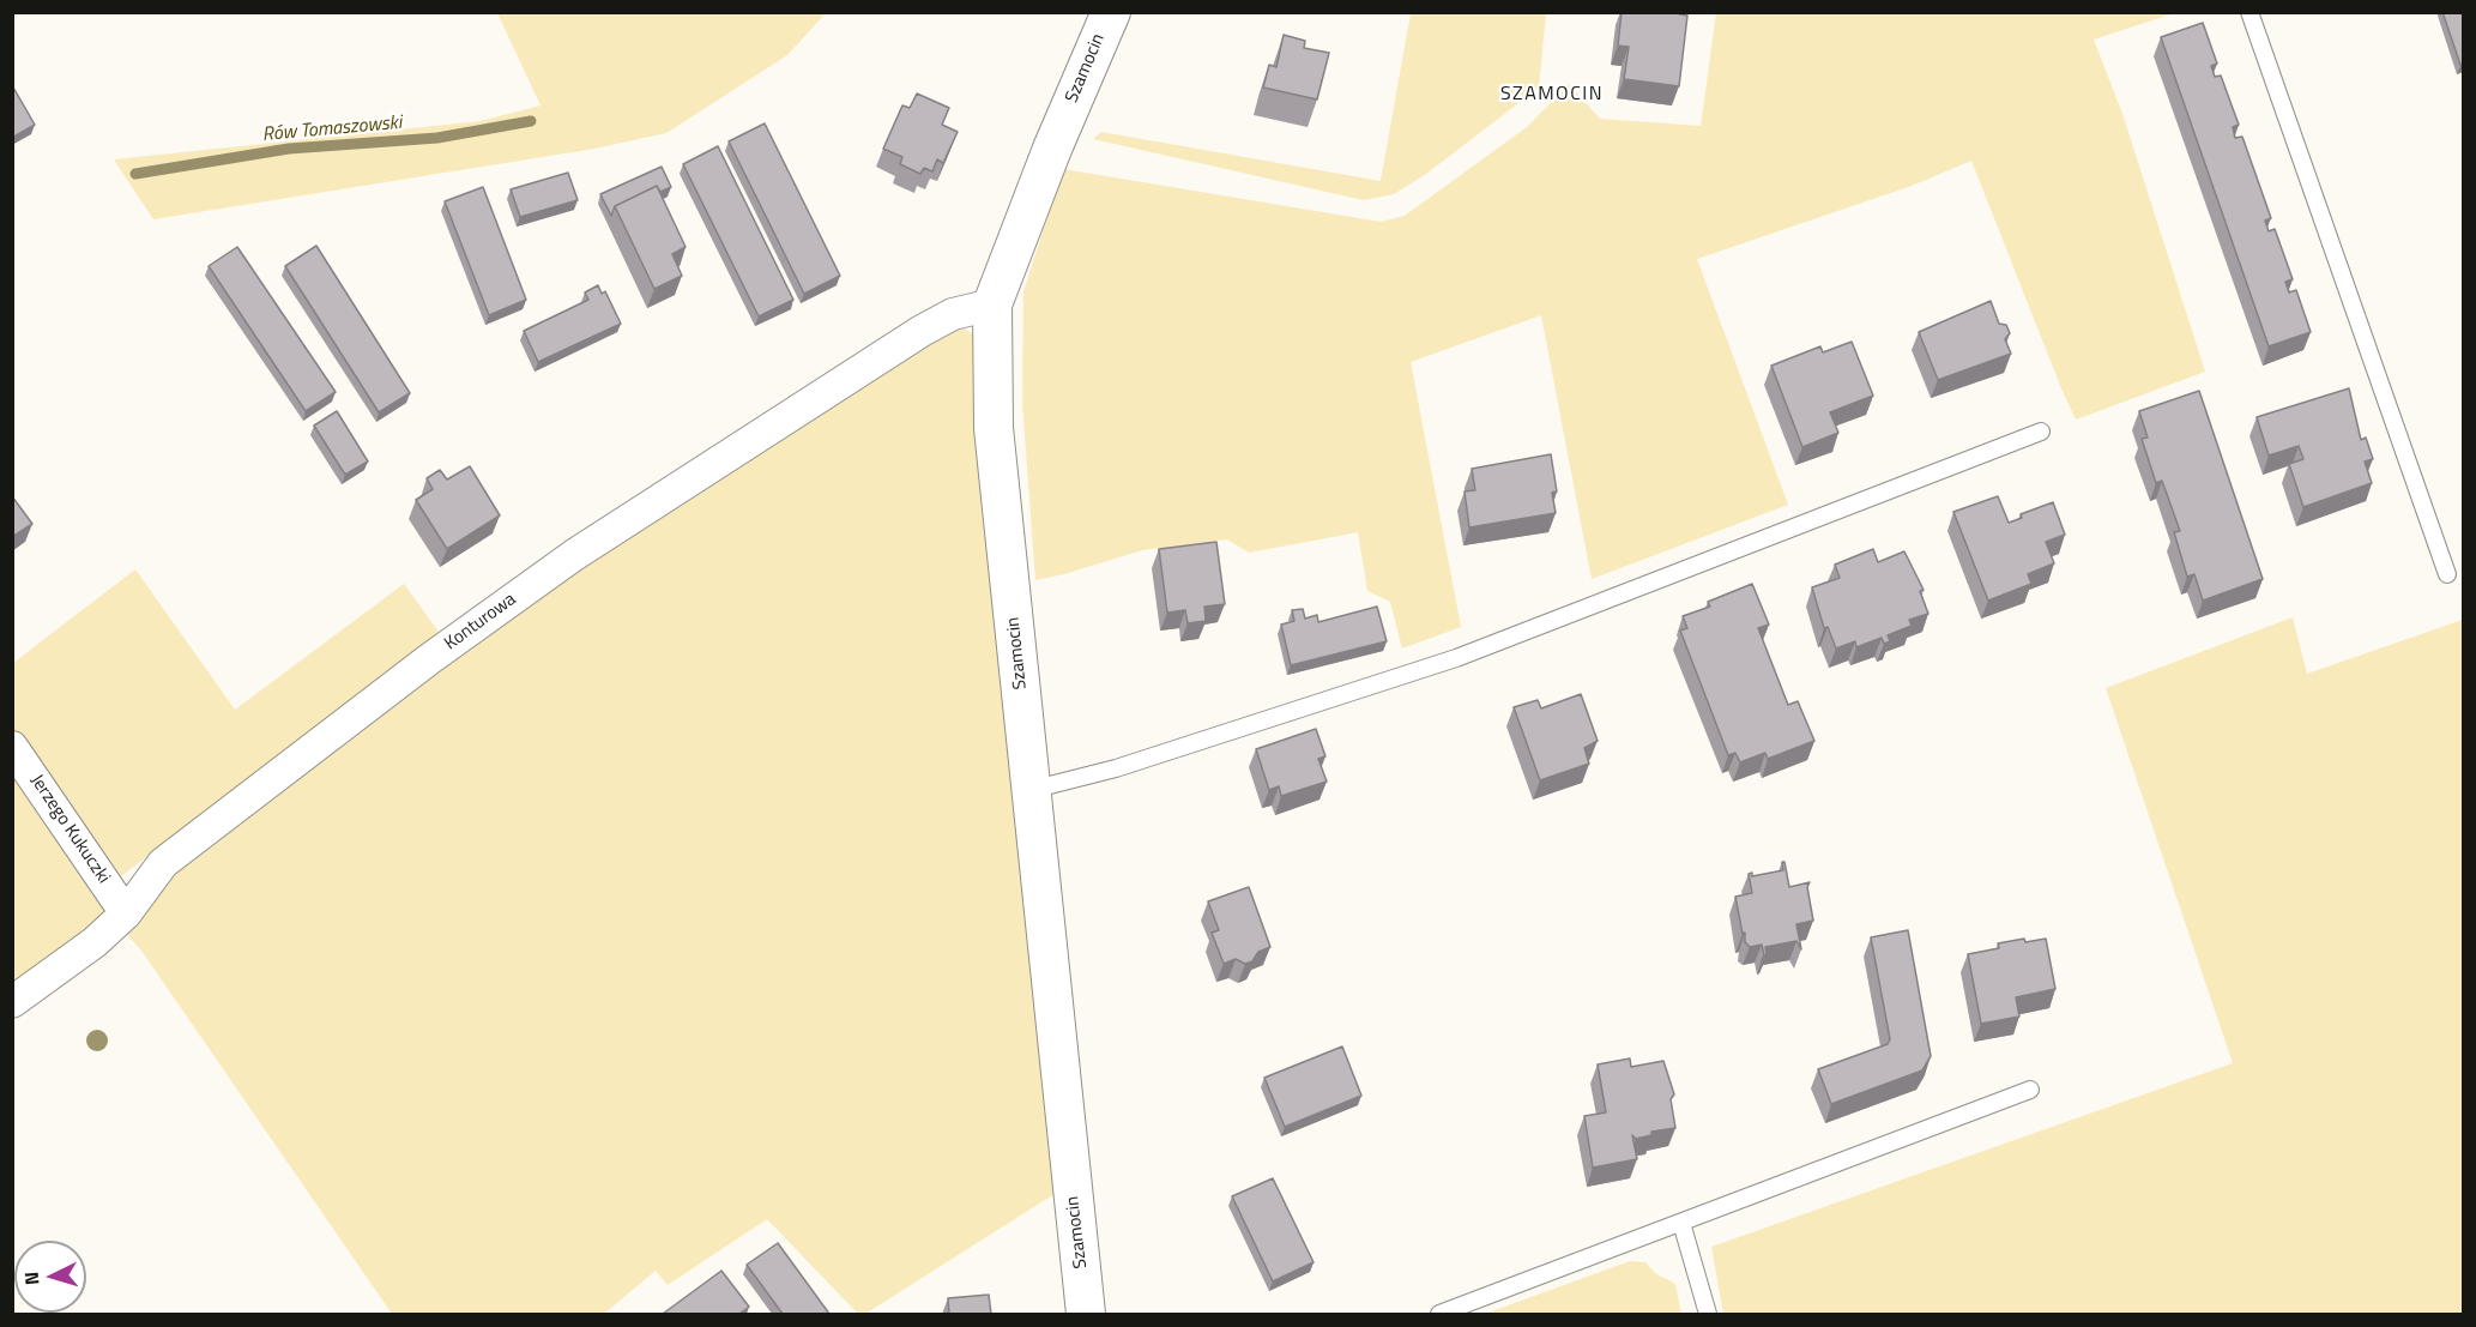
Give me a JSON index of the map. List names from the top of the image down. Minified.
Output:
{"streets":{"street":["Szamocin","Konturowa","Jerzego Kukuczki"]},"crossings":[["Szamocin","Konturowa"],["Konturowa","Jerzego Kukuczki"]],"districts":["SZAMOCIN"],"water":["Rów Tomaszowski"],"north":"left"}
